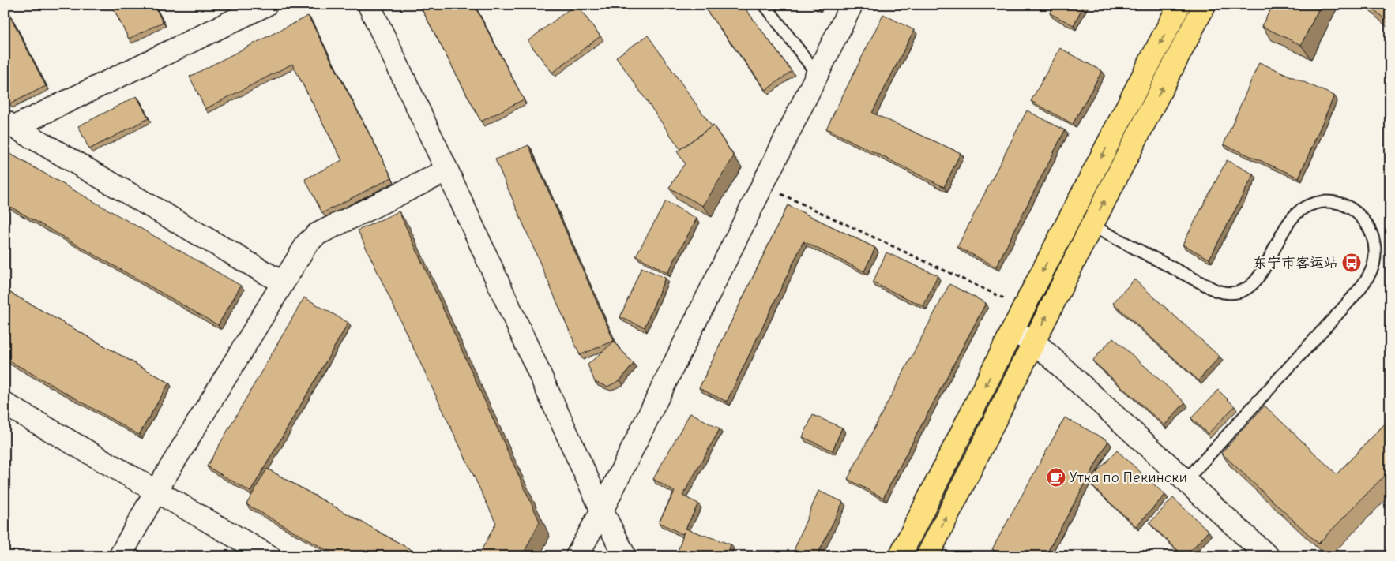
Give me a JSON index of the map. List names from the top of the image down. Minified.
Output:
{"places":{"bus stop":["东宁市客运站"],"cafe":["Утка по Пекински"]}}
